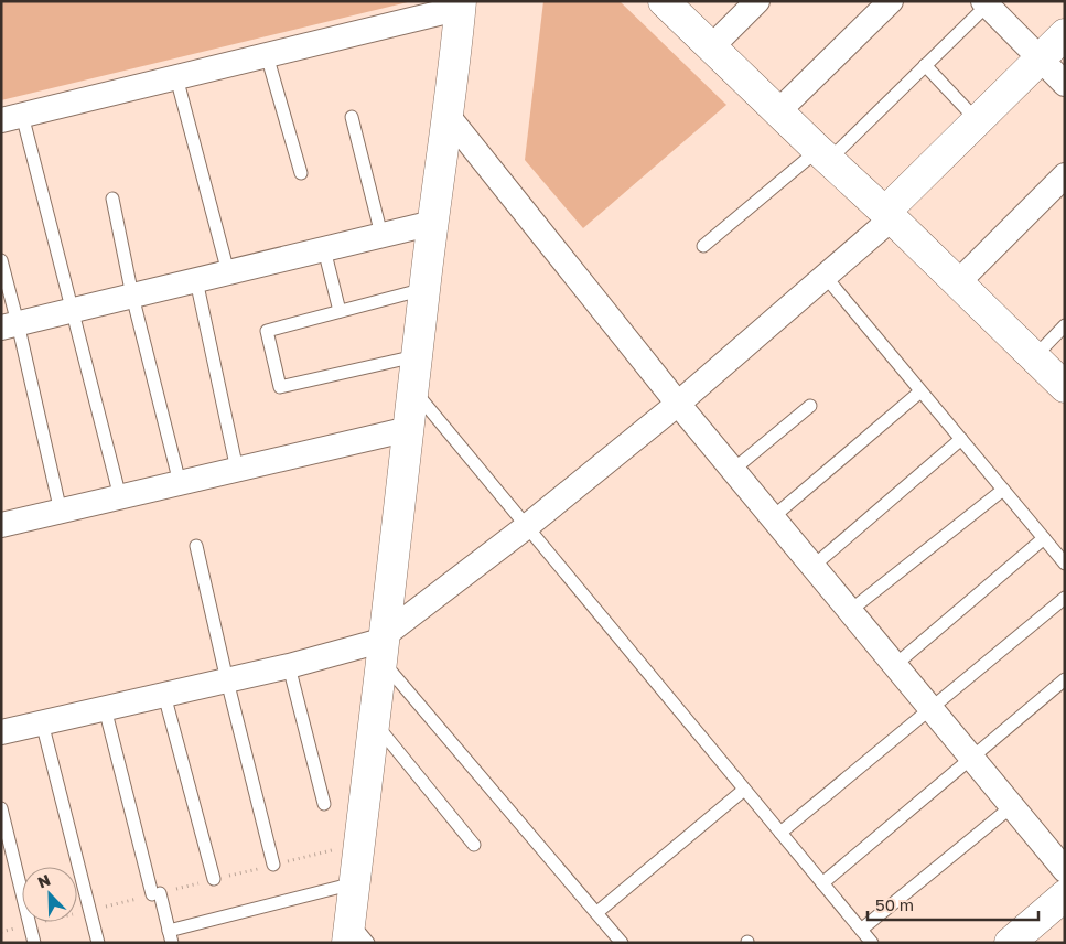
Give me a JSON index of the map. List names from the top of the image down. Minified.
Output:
{"scale_bar":"50 m","north":"top left"}
